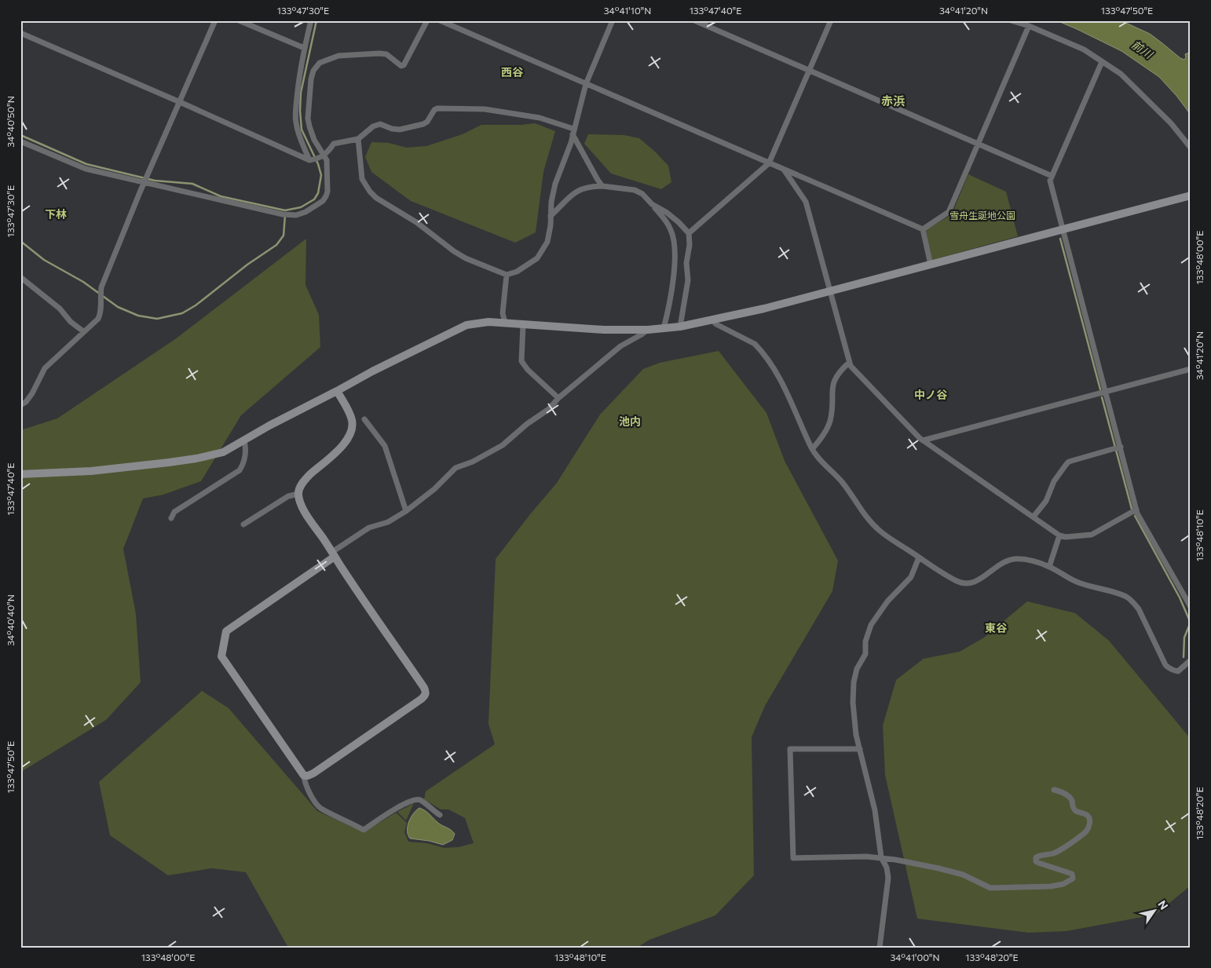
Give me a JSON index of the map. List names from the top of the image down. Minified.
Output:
{"districts":["西谷","赤浜","下林","中ノ谷","池内","東谷"],"water":["前川"],"parks":["雪舟生誕地公園"],"north":"top right","coordinates":["133°47'30\"E","34°41'10\"N","133°47'40\"E","34°41'20\"N","133°47'50\"E","34°40'50\"N","133°48'00\"E","133°48'10\"E","34°40'40\"N","133°48'20\"E","34°41'00\"N"]}
